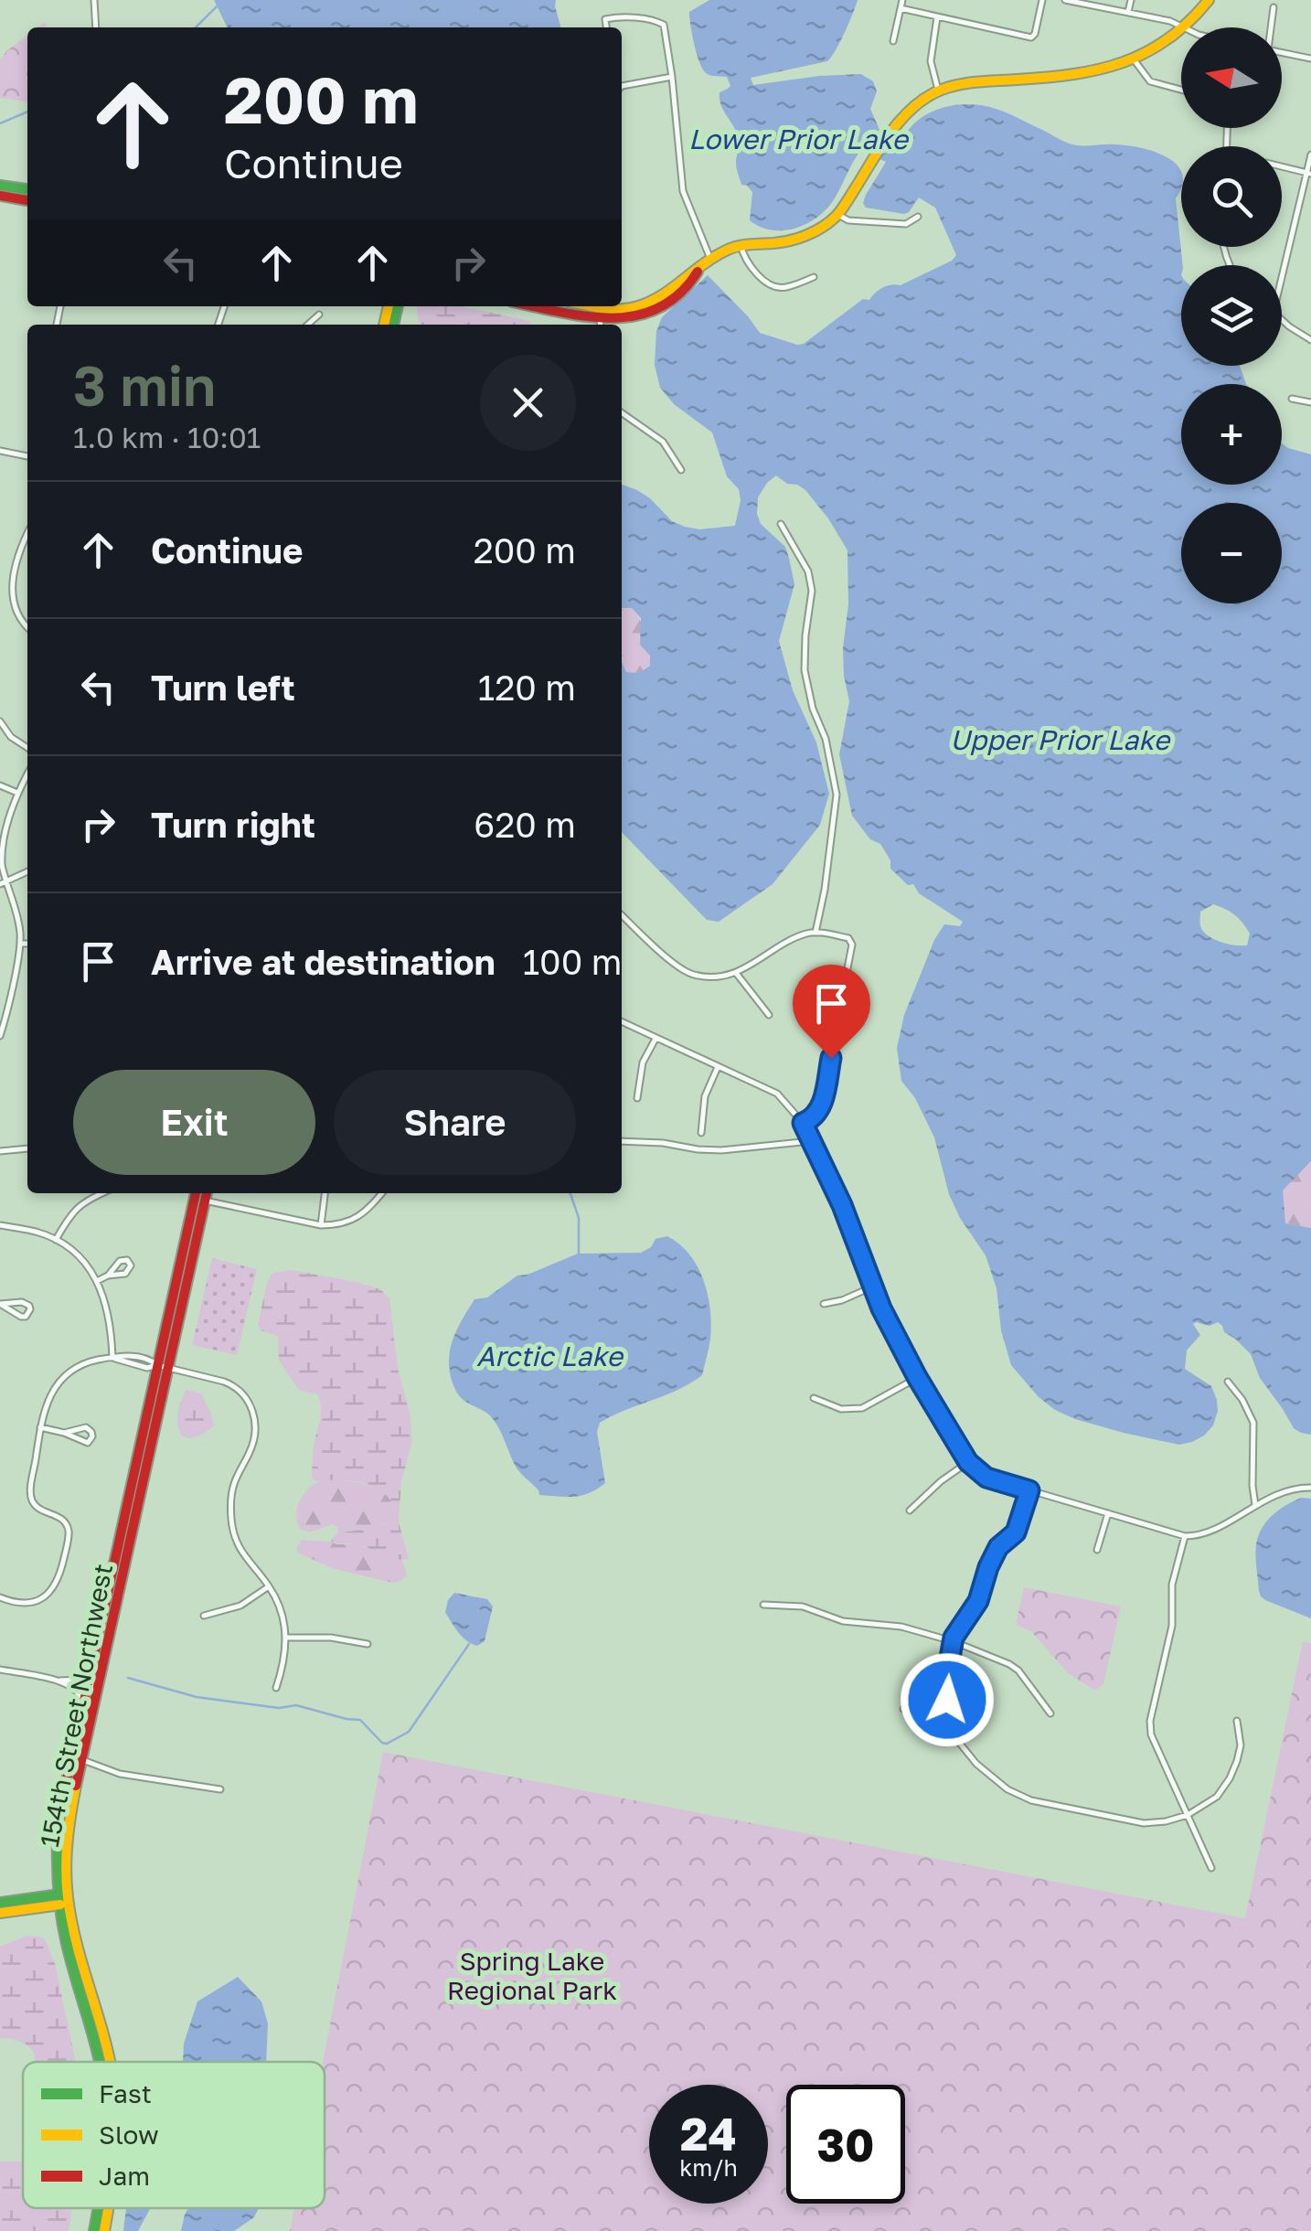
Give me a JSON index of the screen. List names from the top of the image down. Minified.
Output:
{"streets":{"street":["154th Street Northwest"]},"water":["Lower Prior Lake","Upper Prior Lake","Arctic Lake"],"parks":["Spring Lake Regional Park"],"legend":["Fast","Slow","Jam"],"north":"left","page":{"map_buttons":["+","−"],"turn":["200 m","Continue"],"heading":["3 min","1.0 km · 10:01"],"list":[{"name":"Continue","value":"200 m"},{"name":"Turn left","value":"120 m"},{"name":"Turn right","value":"620 m"},{"name":"Arrive at destination","value":"100 m"}],"buttons":["Exit","Share"],"speed":"24 km/h","limit":"30"}}
